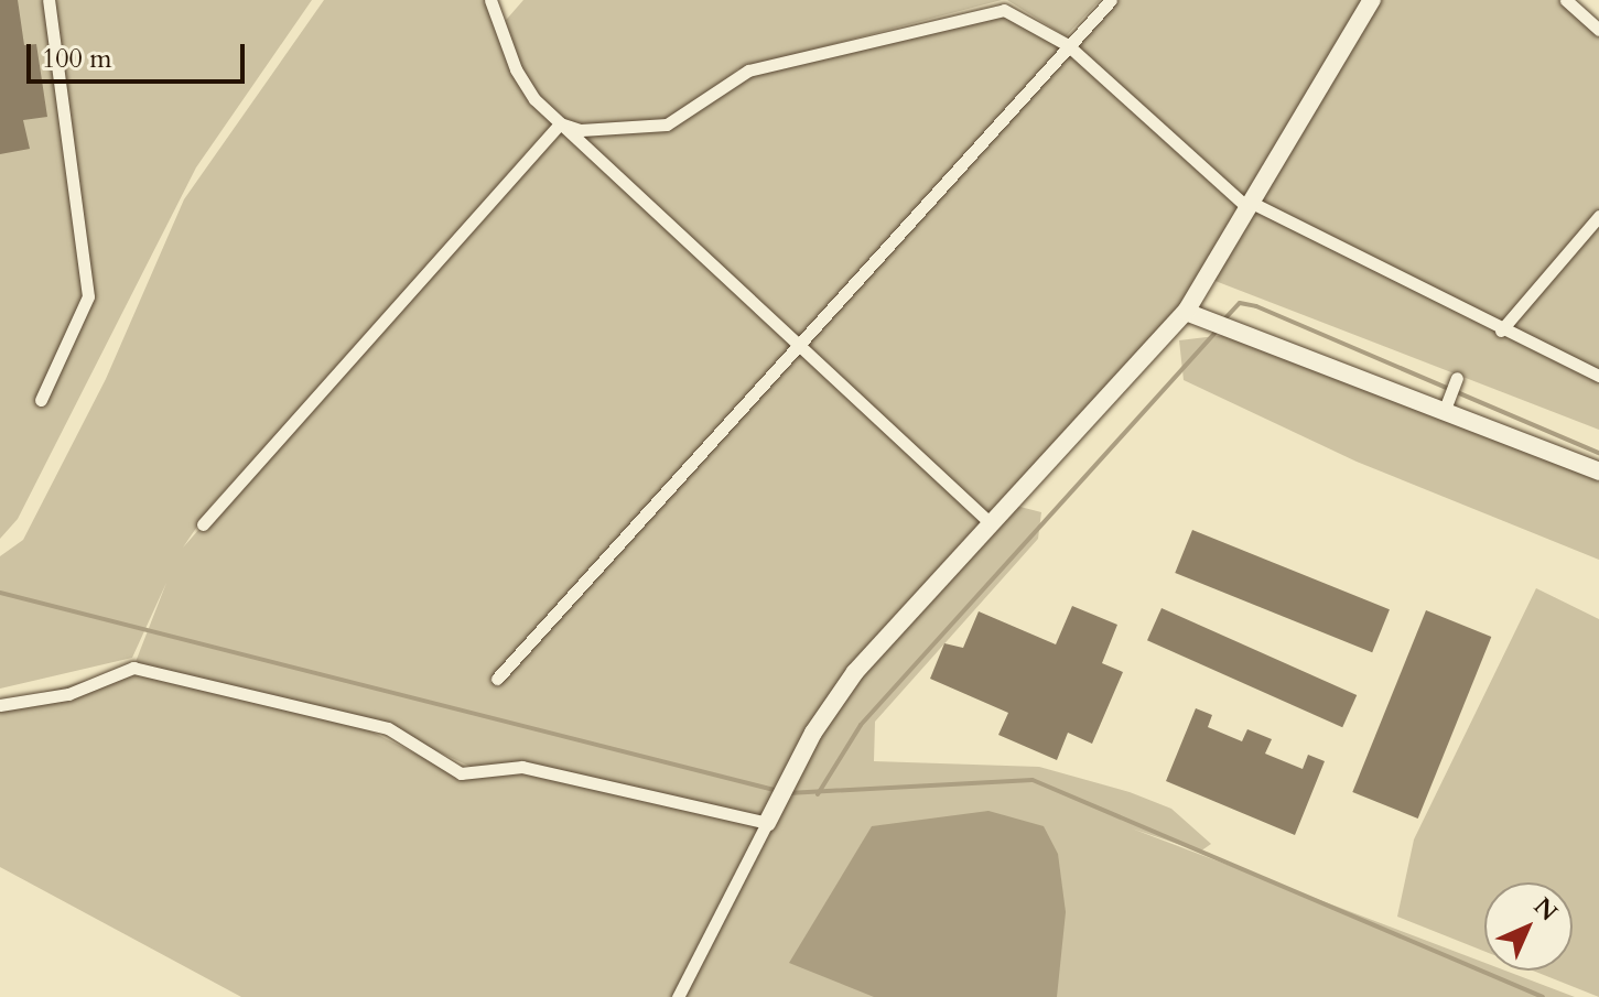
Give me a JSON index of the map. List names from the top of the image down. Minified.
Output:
{"scale_bar":"100 m","north":"top right"}
